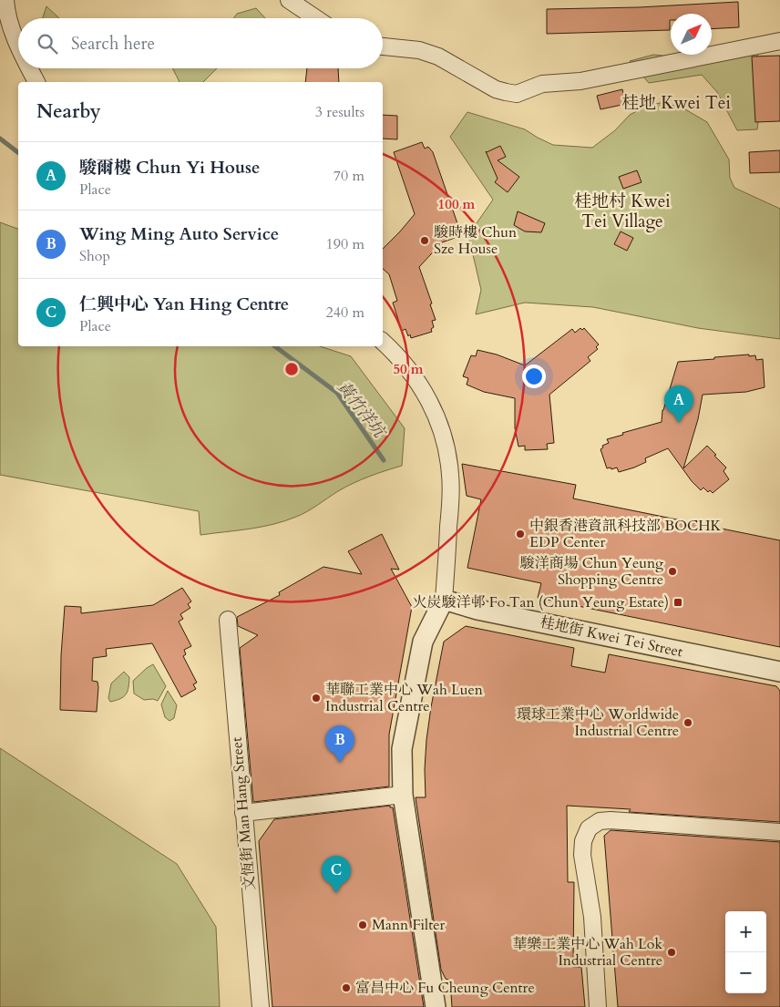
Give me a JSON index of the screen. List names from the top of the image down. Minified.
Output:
{"streets":{"street":["桂地街 Kwei Tei Street","文恆街 Man Hang Street"]},"districts":["桂地 Kwei Tei","桂地村 Kwei Tei Village"],"water":["黃竹洋坑"],"places":{"other":["駿時樓 Chun Sze House","中銀香港資訊科技部 BOCHK EDP Center","駿洋商場 Chun Yeung Shopping Centre","華聯工業中心 Wah Luen Industrial Centre","環球工業中心 Worldwide Industrial Centre","Mann Filter","華樂工業中心 Wah Lok Industrial Centre","富昌中心 Fu Cheung Centre"],"transit":["火炭駿洋邨 Fo Tan (Chun Yeung Estate)"]},"north":"top right","page":{"search":"Search here","heading":["Nearby","3 results"],"list":[{"mark":"A","name":"駿爾樓 Chun Yi House","note":"Place","value":"70 m"},{"mark":"B","name":"Wing Ming Auto Service","note":"Shop","value":"190 m"},{"mark":"C","name":"仁興中心 Yan Hing Centre","note":"Place","value":"240 m"}],"pins":["A","B","C"],"map_buttons":["+","−"]},"rings":["100 m","50 m"]}
